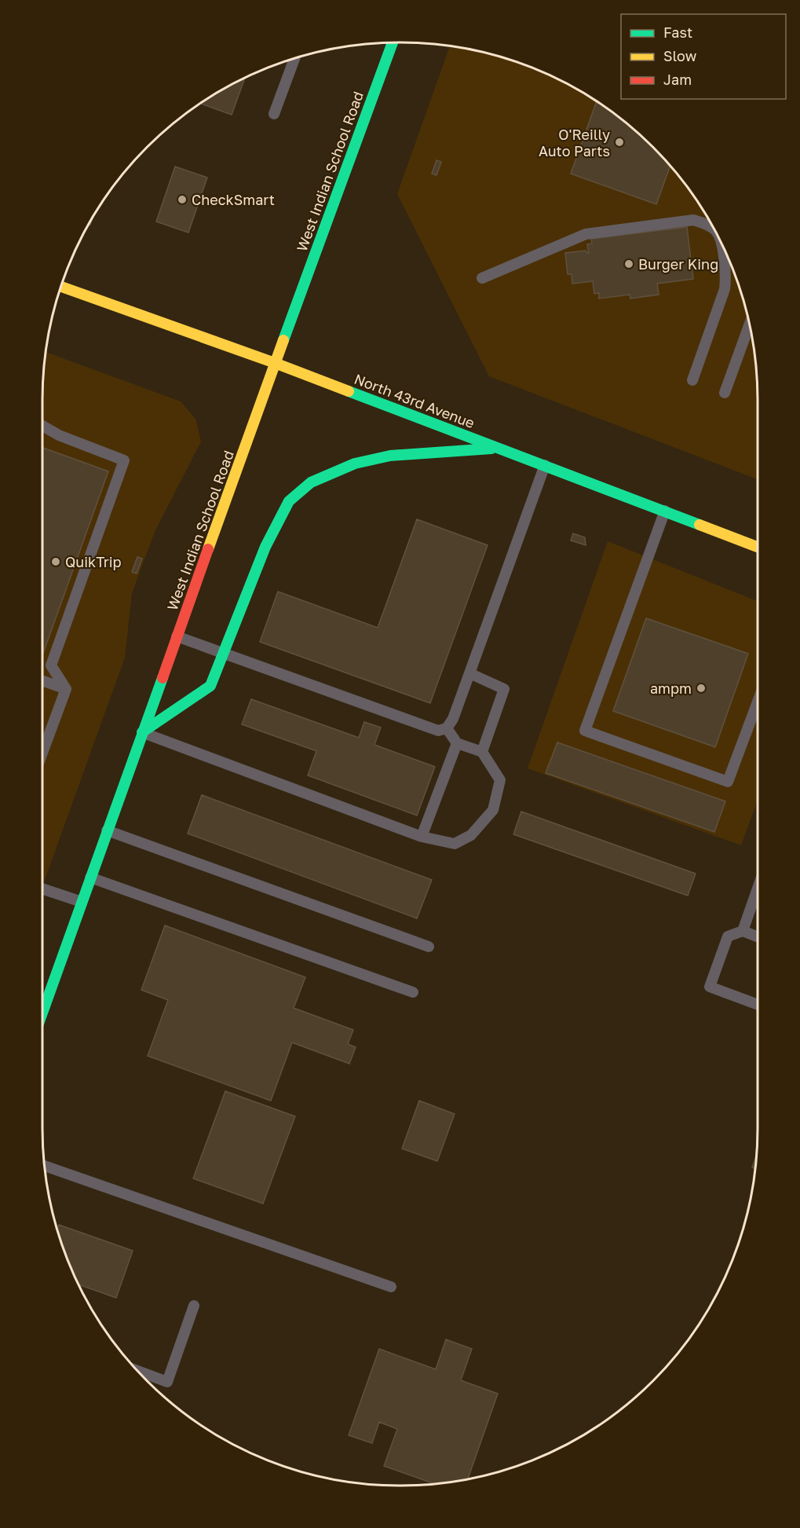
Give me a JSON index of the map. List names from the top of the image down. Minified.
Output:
{"streets":{"main road":["West Indian School Road","North 43rd Avenue"]},"crossings":[["West Indian School Road","North 43rd Avenue"]],"places":["O'Reilly Auto Parts","CheckSmart","Burger King","QuikTrip","ampm"],"legend":["Fast","Slow","Jam"]}
